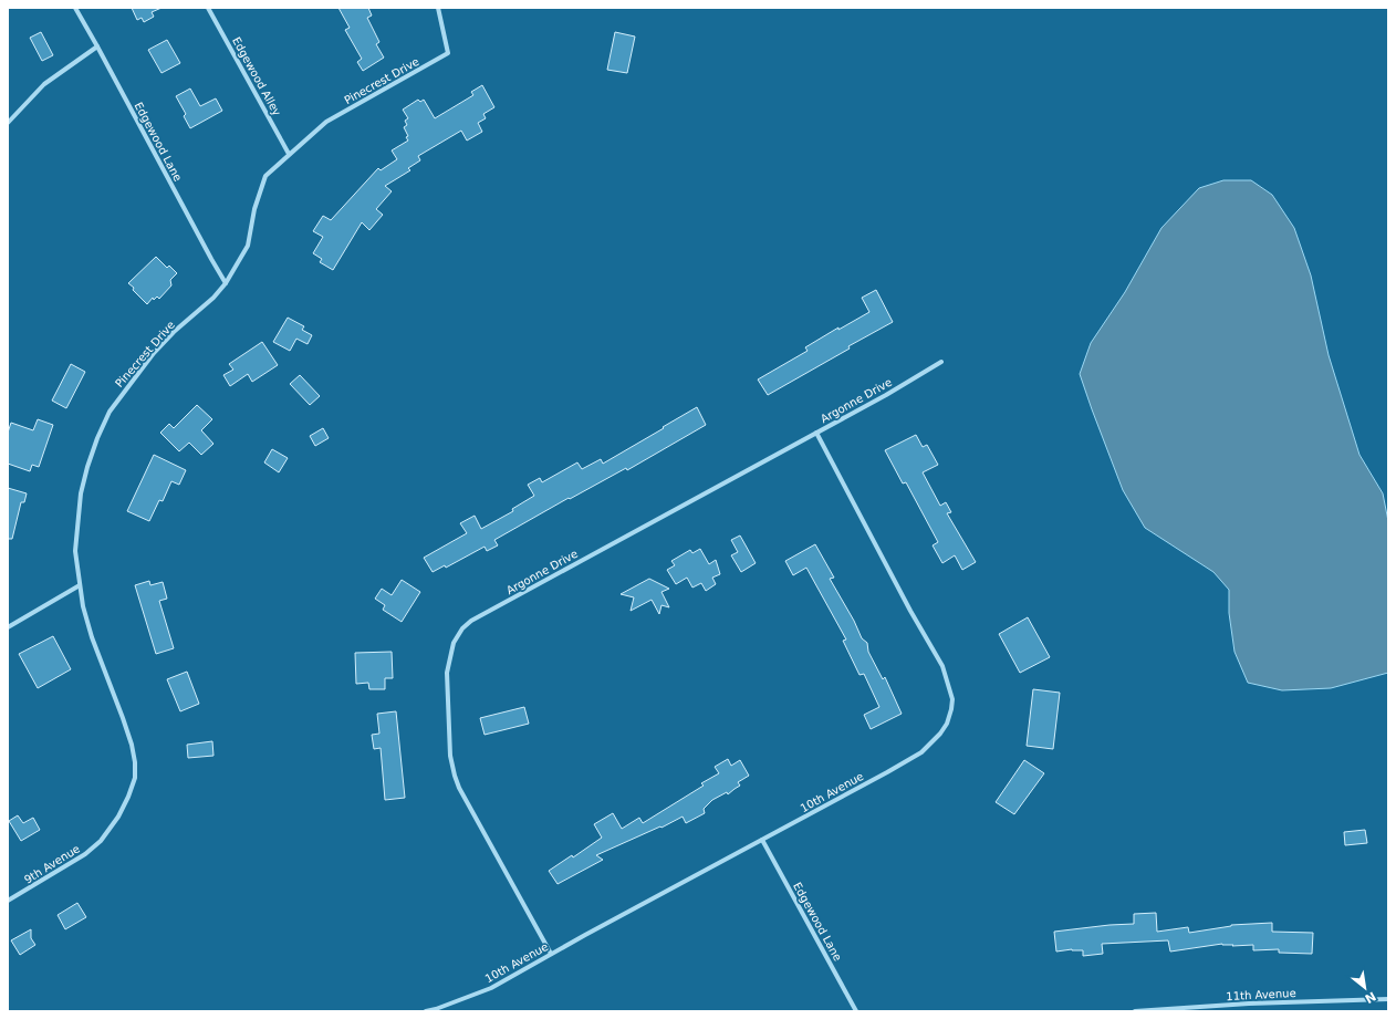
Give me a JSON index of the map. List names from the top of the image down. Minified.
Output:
{"streets":{"street":["Edgewood Alley","Pinecrest Drive","Edgewood Lane","Argonne Drive","10th Avenue","9th Avenue","11th Avenue"]},"crossings":[["Edgewood Alley","Pinecrest Drive"],["Pinecrest Drive","Edgewood Lane"],["Pinecrest Drive","9th Avenue"],["Edgewood Lane","10th Avenue"],["Argonne Drive","10th Avenue"]],"north":"bottom right"}
